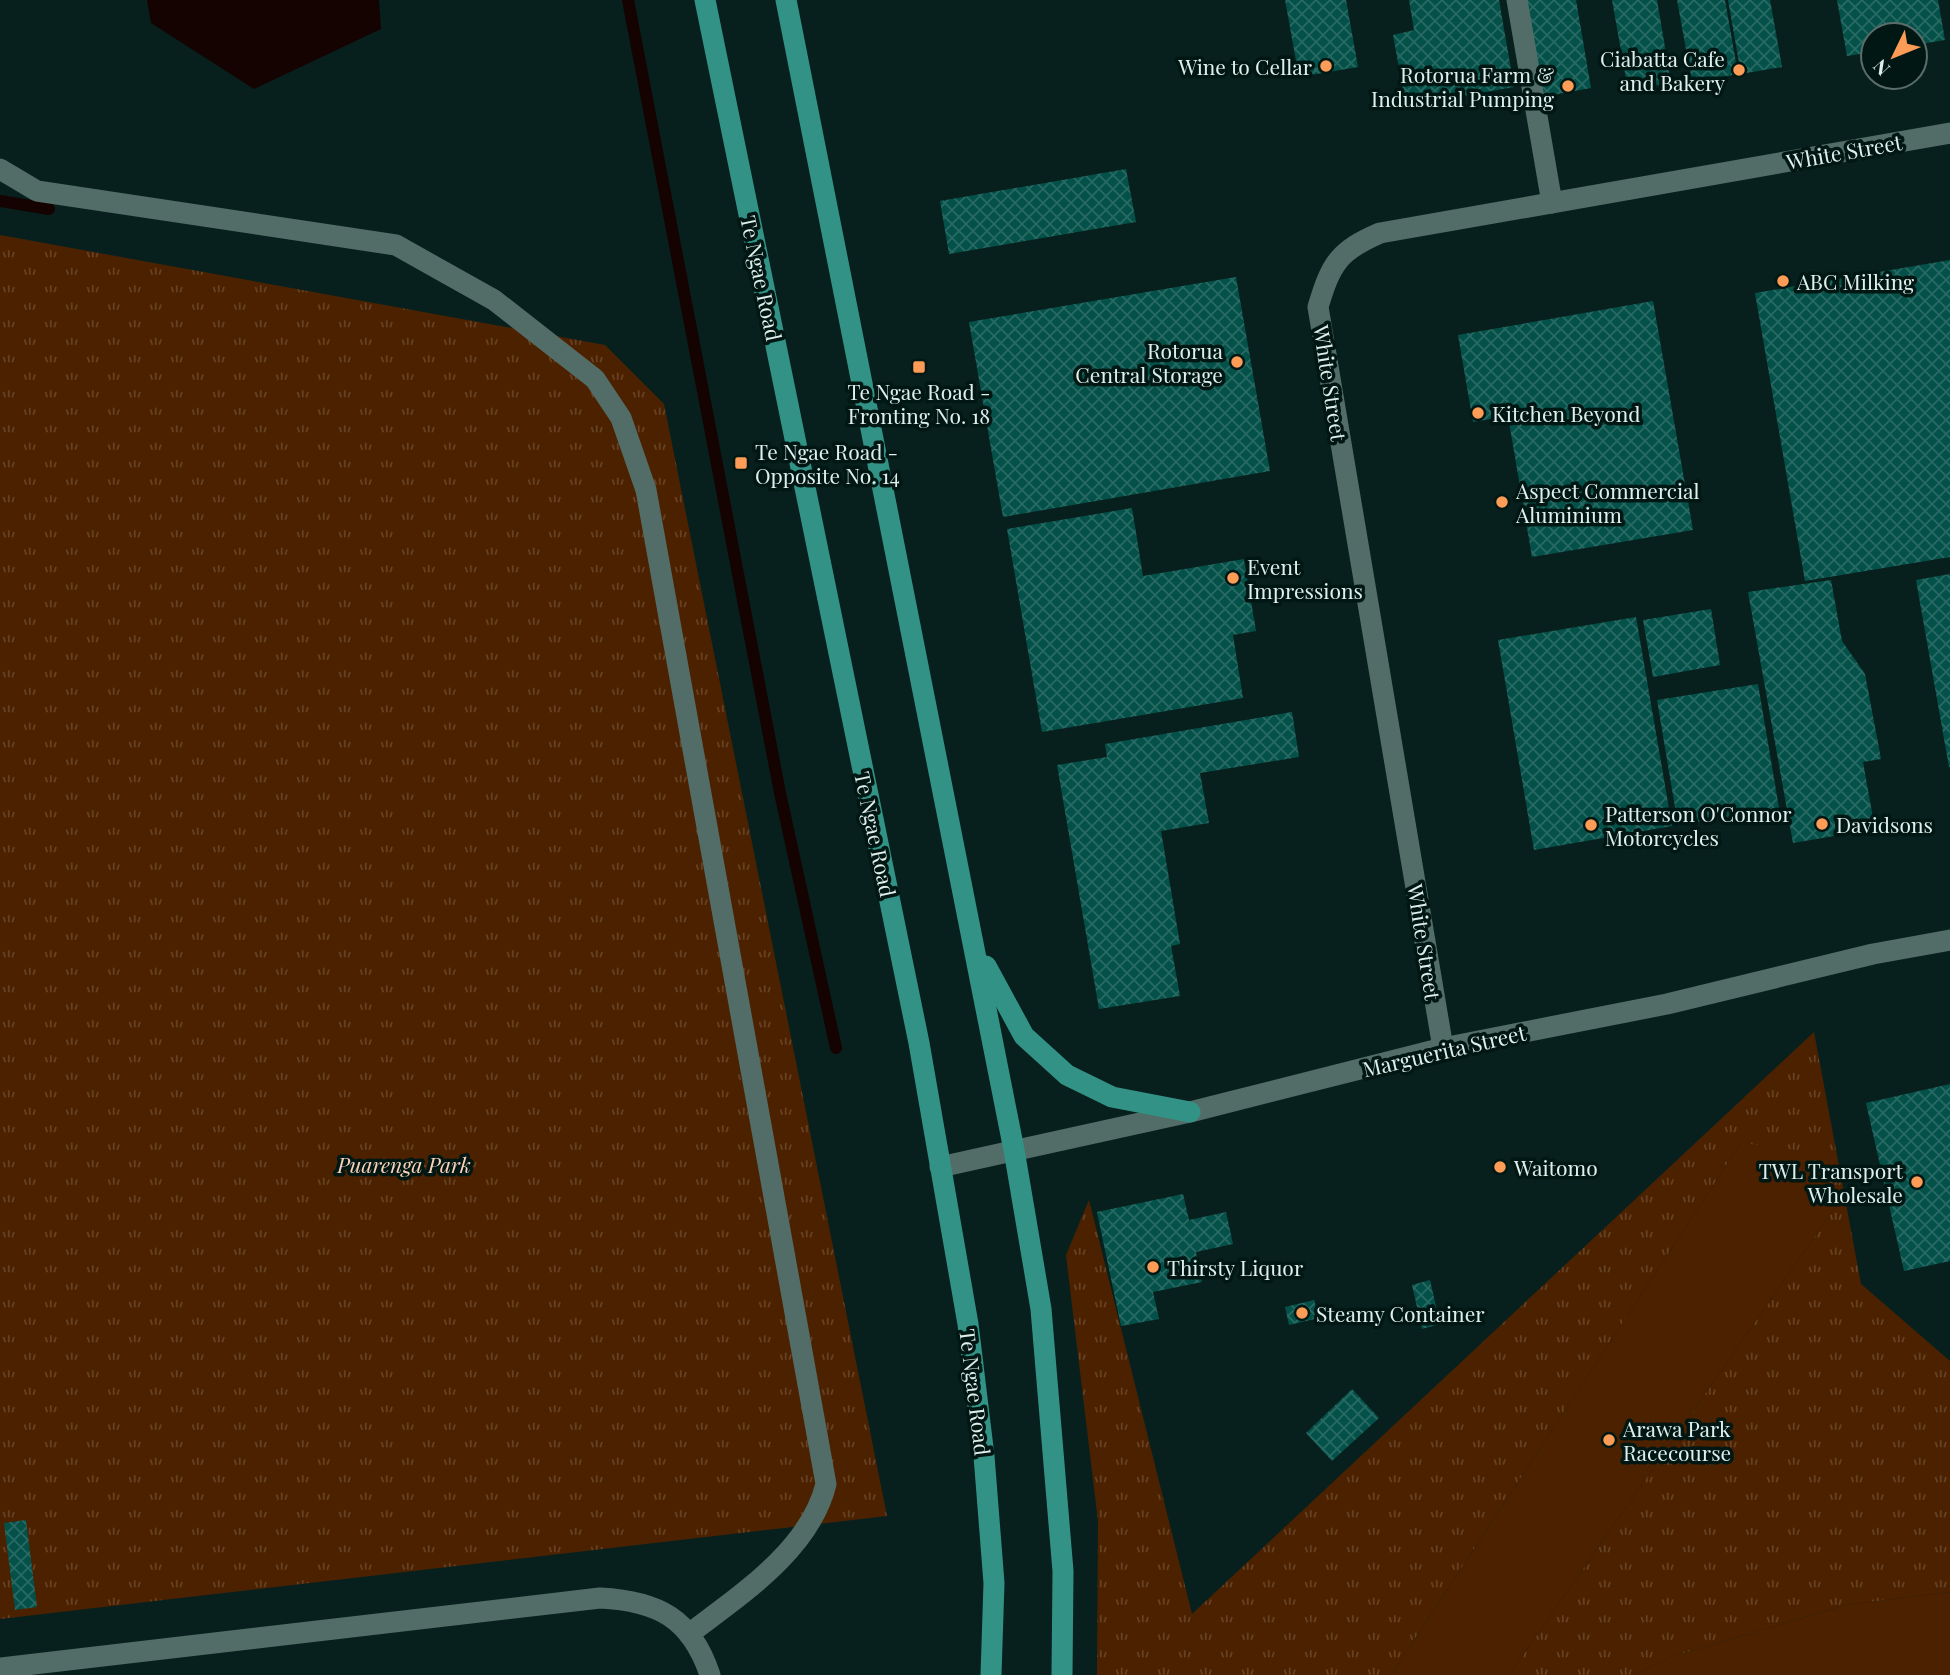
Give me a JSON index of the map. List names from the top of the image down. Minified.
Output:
{"streets":{"main road":["Te Ngae Road"],"street":["White Street","Marguerita Street"]},"crossings":[["White Street","Marguerita Street"],["Te Ngae Road","Marguerita Street"]],"parks":["Puarenga Park"],"places":{"other":["Wine to Cellar","Ciabatta Cafe and Bakery","Rotorua Farm & Industrial Pumping","ABC Milking","Rotorua Central Storage","Kitchen Beyond","Aspect Commercial Aluminium","Event Impressions","Davidsons","Patterson O'Connor Motorcycles","Waitomo","TWL Transport Wholesale","Thirsty Liquor","Steamy Container","Arawa Park Racecourse"],"transit":["Te Ngae Road - Fronting No. 18","Te Ngae Road - Opposite No. 14"]},"north":"bottom left"}
